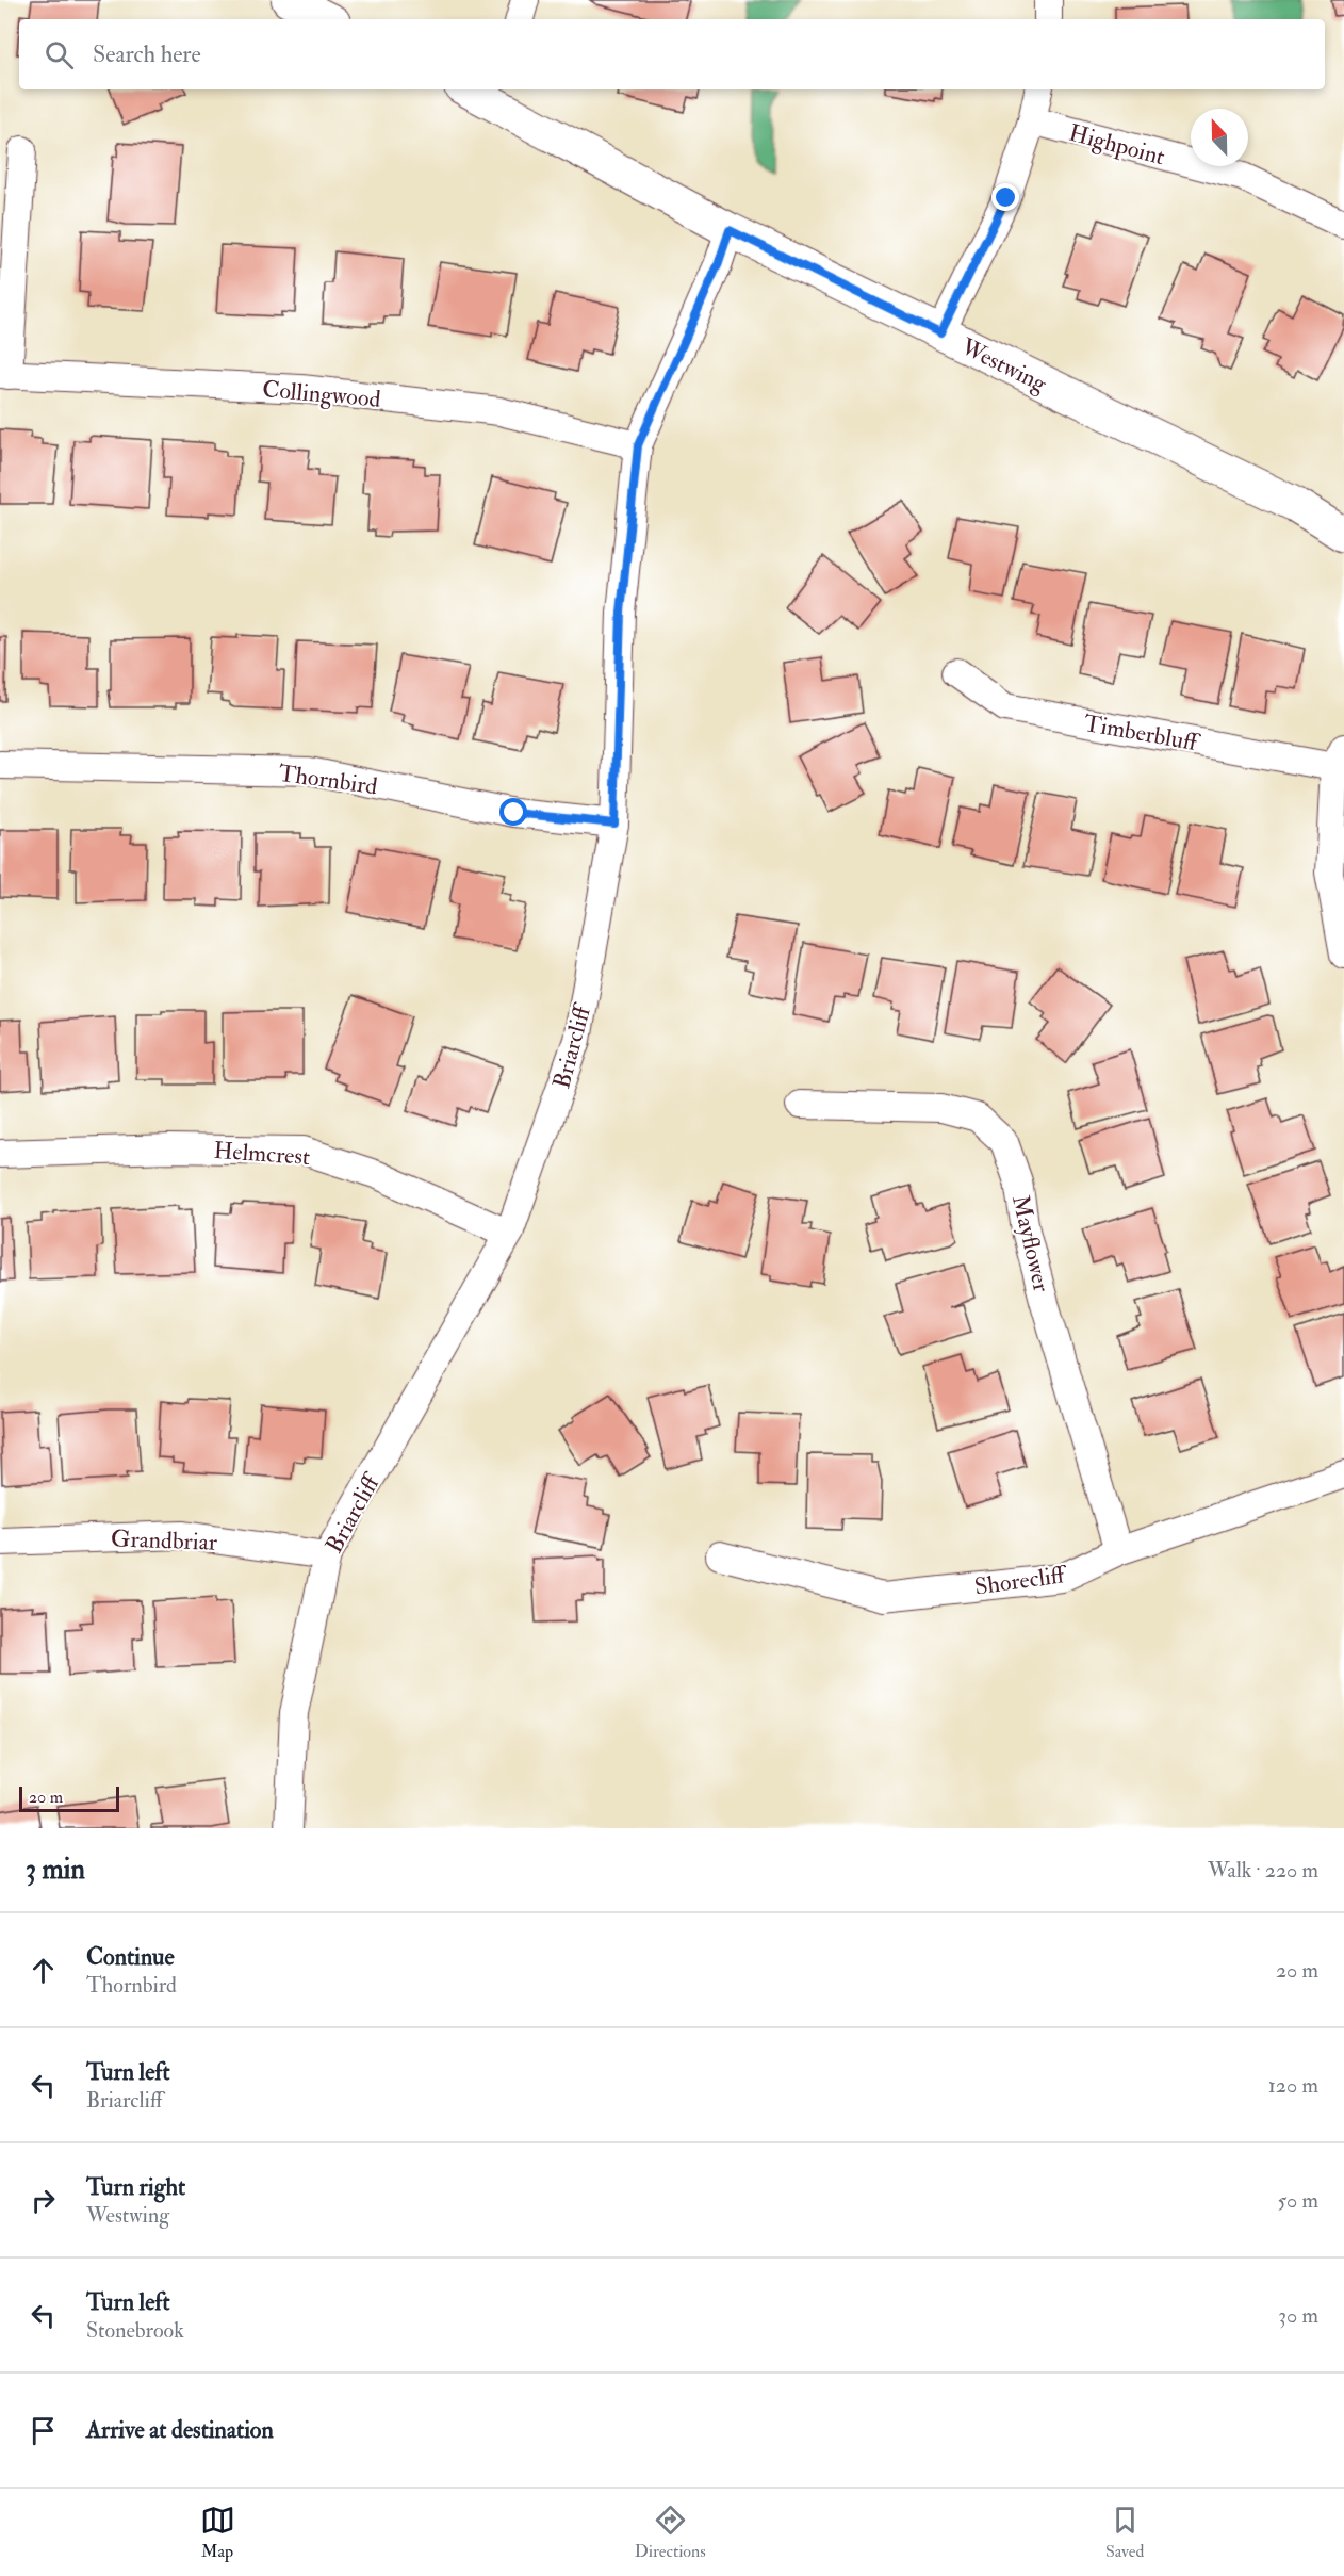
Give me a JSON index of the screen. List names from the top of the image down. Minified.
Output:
{"streets":{"street":["Highpoint","Westwing","Collingwood","Timberbluff","Thornbird","Briarcliff","Helmcrest","Mayflower","Grandbriar","Shorecliff"]},"crossings":[["Westwing","Briarcliff"],["Collingwood","Briarcliff"],["Thornbird","Briarcliff"],["Briarcliff","Helmcrest"],["Briarcliff","Grandbriar"],["Mayflower","Shorecliff"]],"scale_bar":"20 m","north":"top","page":{"search":"Search here","scale":"20 m","heading":["3 min","Walk · 220 m"],"list":[["Continue","Thornbird","20 m"],["Turn left","Briarcliff","120 m"],["Turn right","Westwing","50 m"],["Turn left","Stonebrook","30 m"],"Arrive at destination"],"nav":["Map","Directions","Saved"]}}
